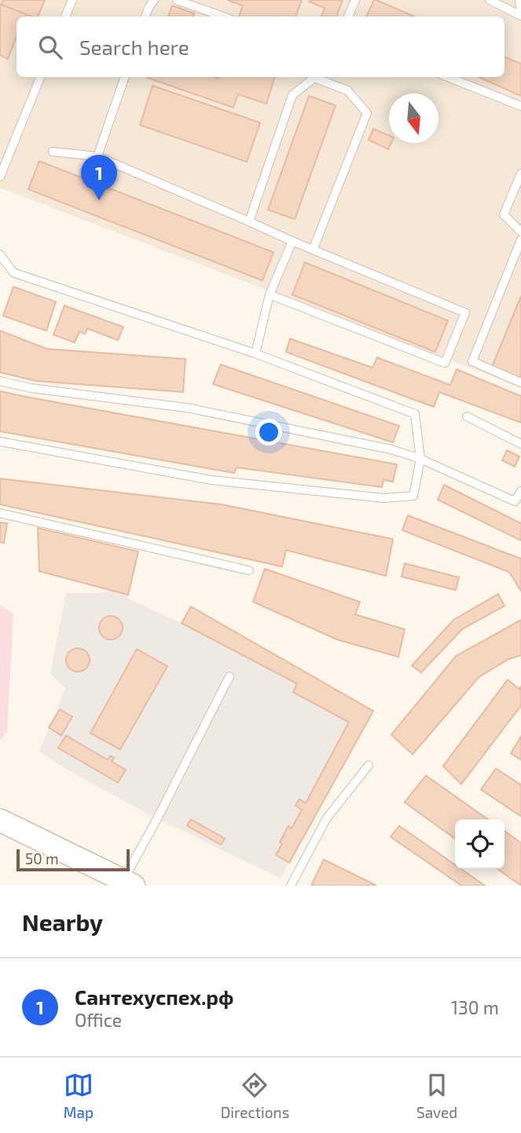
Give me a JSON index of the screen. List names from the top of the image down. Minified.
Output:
{"scale_bar":"50 m","north":"bottom","page":{"search":"Search here","pins":"1","scale":"50 m","heading":"Nearby","list":[{"mark":"1","name":"Сантехуспех.рф","note":"Office","value":"130 m"}],"nav":["Map","Directions","Saved"]}}
